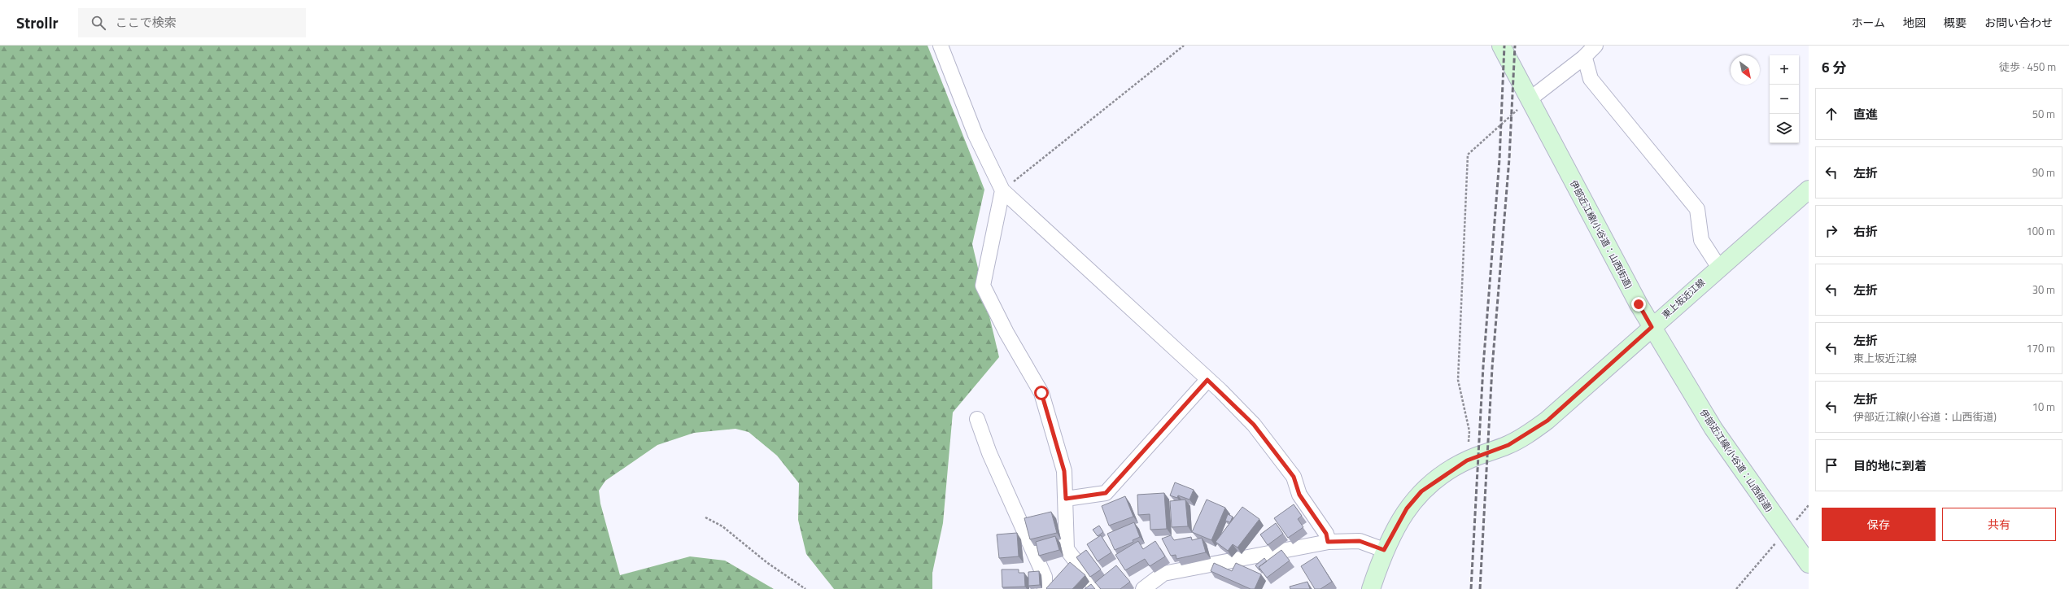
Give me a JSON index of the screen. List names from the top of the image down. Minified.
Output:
{"streets":{"main road":["伊部近江線(小谷道：山西街道)","東上坂近江線"]},"crossings":[["伊部近江線(小谷道：山西街道)","東上坂近江線"]],"north":"bottom right","page":{"header":"Strollr","search":"ここで検索","nav":["ホーム","地図","概要","お問い合わせ"],"heading":["6 分","徒歩 · 450 m"],"map_buttons":["+","−"],"list":[["直進","50 m"],["左折","90 m"],["右折","100 m"],["左折","30 m"],["左折","東上坂近江線","170 m"],["左折","伊部近江線(小谷道：山西街道)","10 m"],"目的地に到着"],"buttons":["保存","共有"]}}
